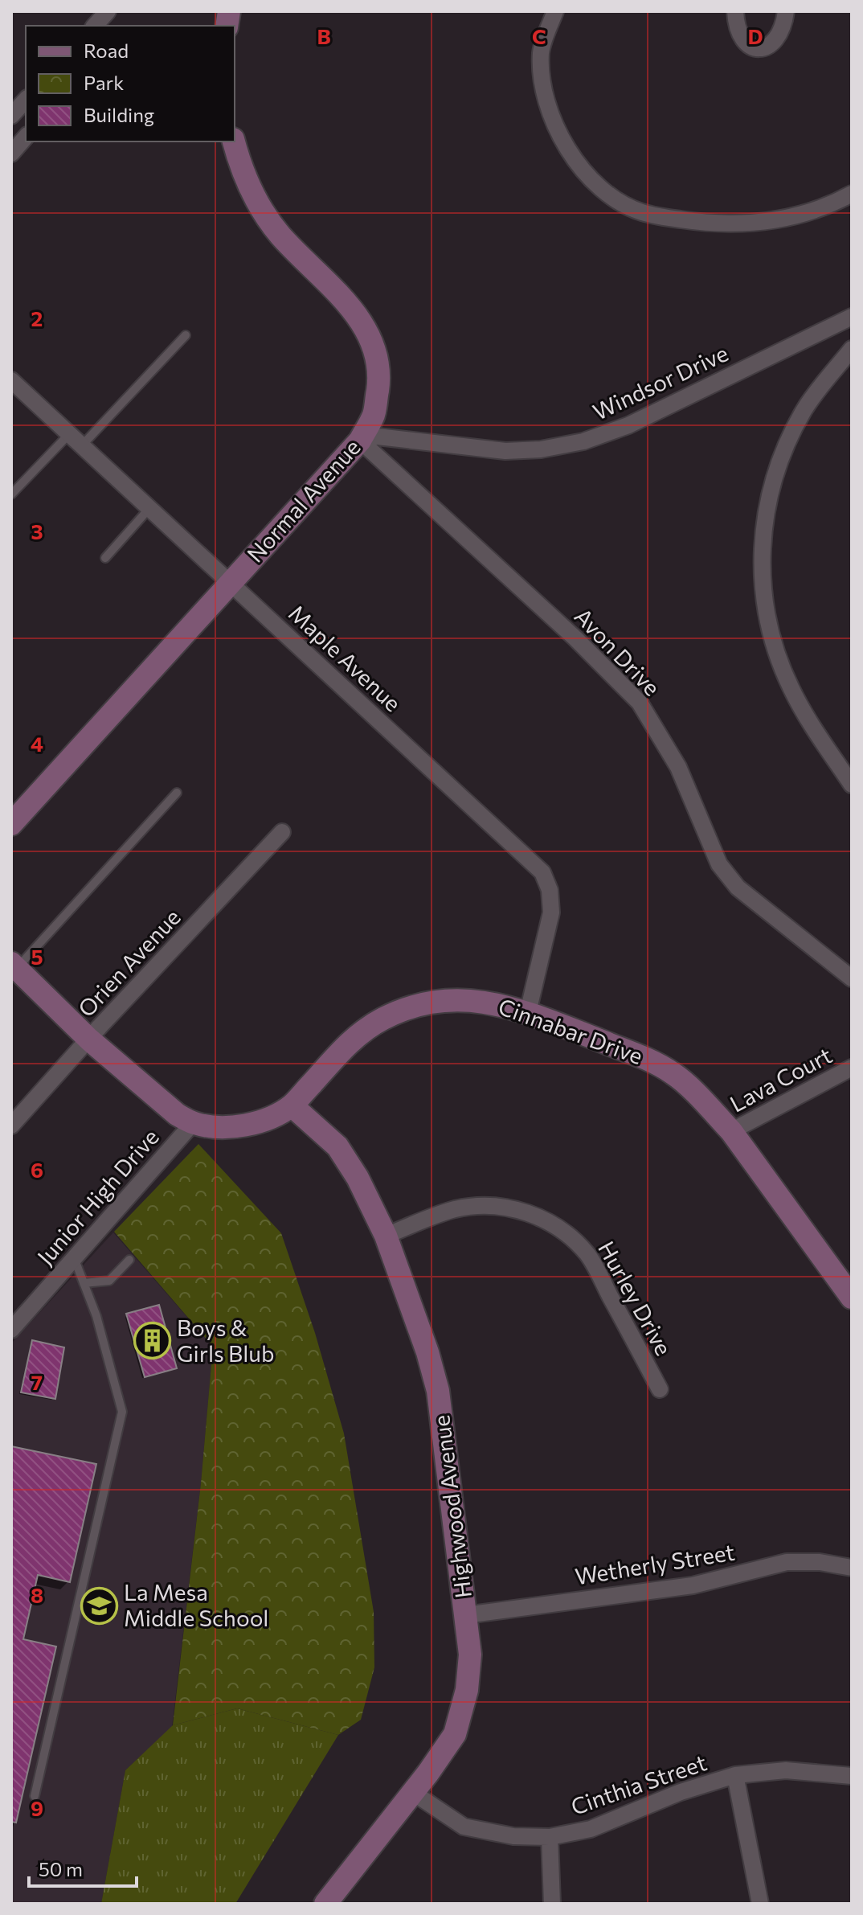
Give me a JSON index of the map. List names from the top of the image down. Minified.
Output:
{"streets":{"street":["Windsor Drive","Normal Avenue","Avon Drive","Maple Avenue","Orien Avenue","Cinnabar Drive","Lava Court","Junior High Drive","Hurley Drive","Highwood Avenue","Wetherly Street","Cinthia Street"]},"crossings":[["Windsor Drive","Normal Avenue"],["Windsor Drive","Avon Drive"],["Normal Avenue","Avon Drive"],["Normal Avenue","Maple Avenue"],["Maple Avenue","Cinnabar Drive"],["Orien Avenue","Cinnabar Drive"],["Cinnabar Drive","Lava Court"],["Cinnabar Drive","Junior High Drive"],["Cinnabar Drive","Highwood Avenue"],["Hurley Drive","Highwood Avenue"],["Highwood Avenue","Wetherly Street"],["Highwood Avenue","Cinthia Street"]],"places":{"building":["Boys & Girls Blub"],"school or university":["La Mesa Middle School"]},"legend":["Road","Park","Building"],"scale_bar":"50 m","grid":{"columns":["B","C","D"],"rows":["2","3","4","5","6","7","8","9"]}}
